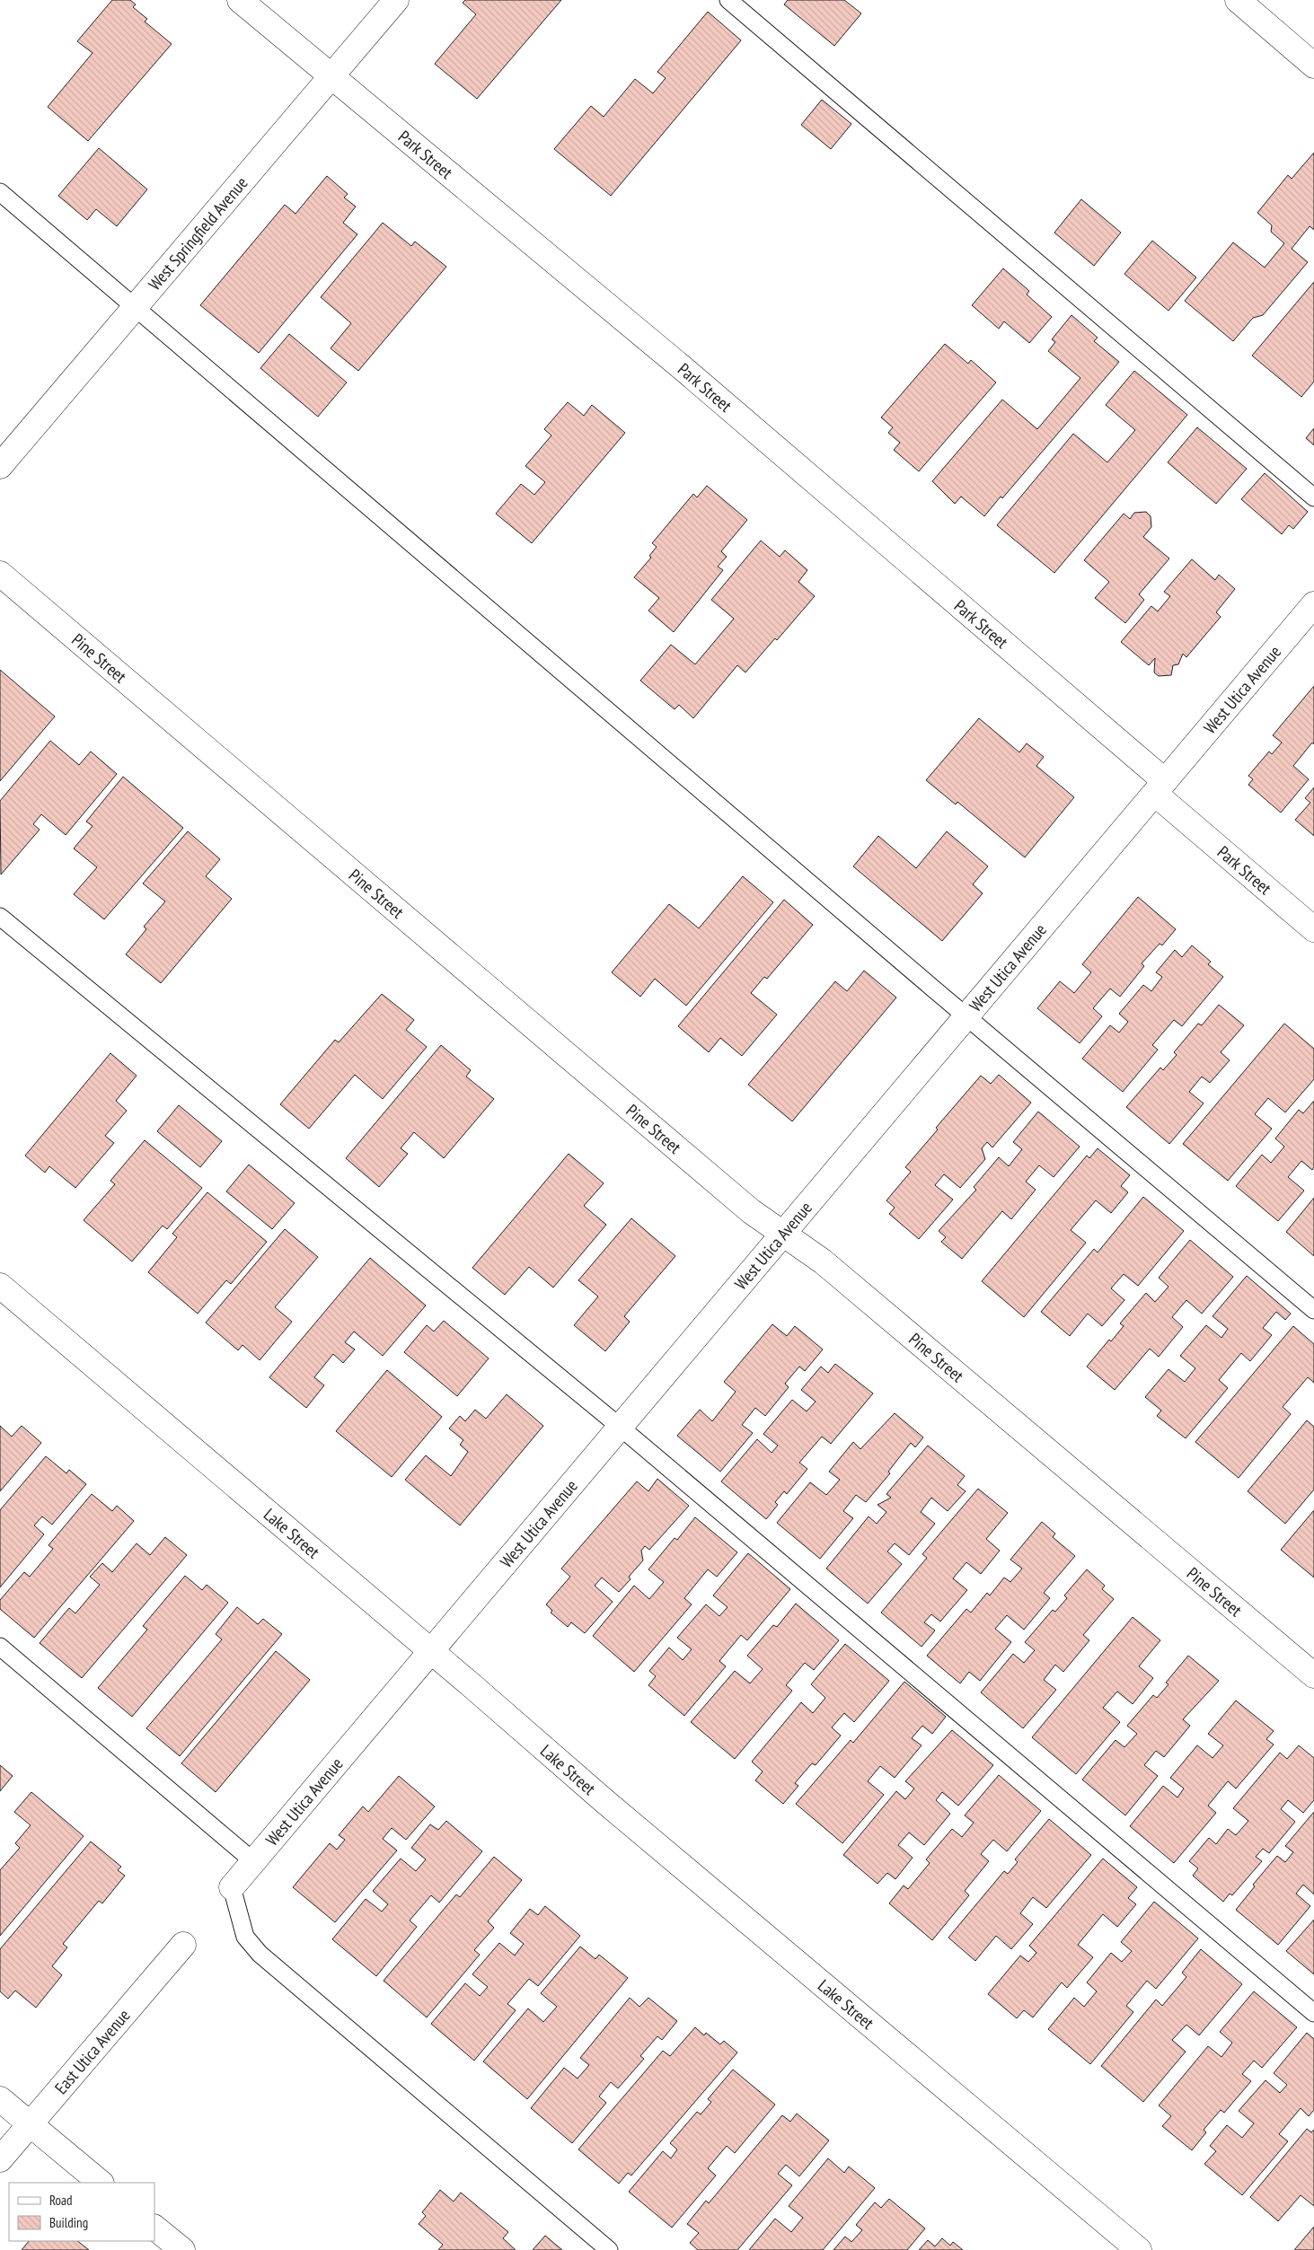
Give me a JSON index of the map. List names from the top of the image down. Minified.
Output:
{"streets":{"street":["Park Street","West Springfield Avenue","Pine Street","West Utica Avenue","Lake Street","East Utica Avenue"]},"crossings":[["Park Street","West Springfield Avenue"],["Park Street","West Utica Avenue"],["Pine Street","West Utica Avenue"],["West Utica Avenue","Lake Street"]],"legend":["Road","Building"]}
